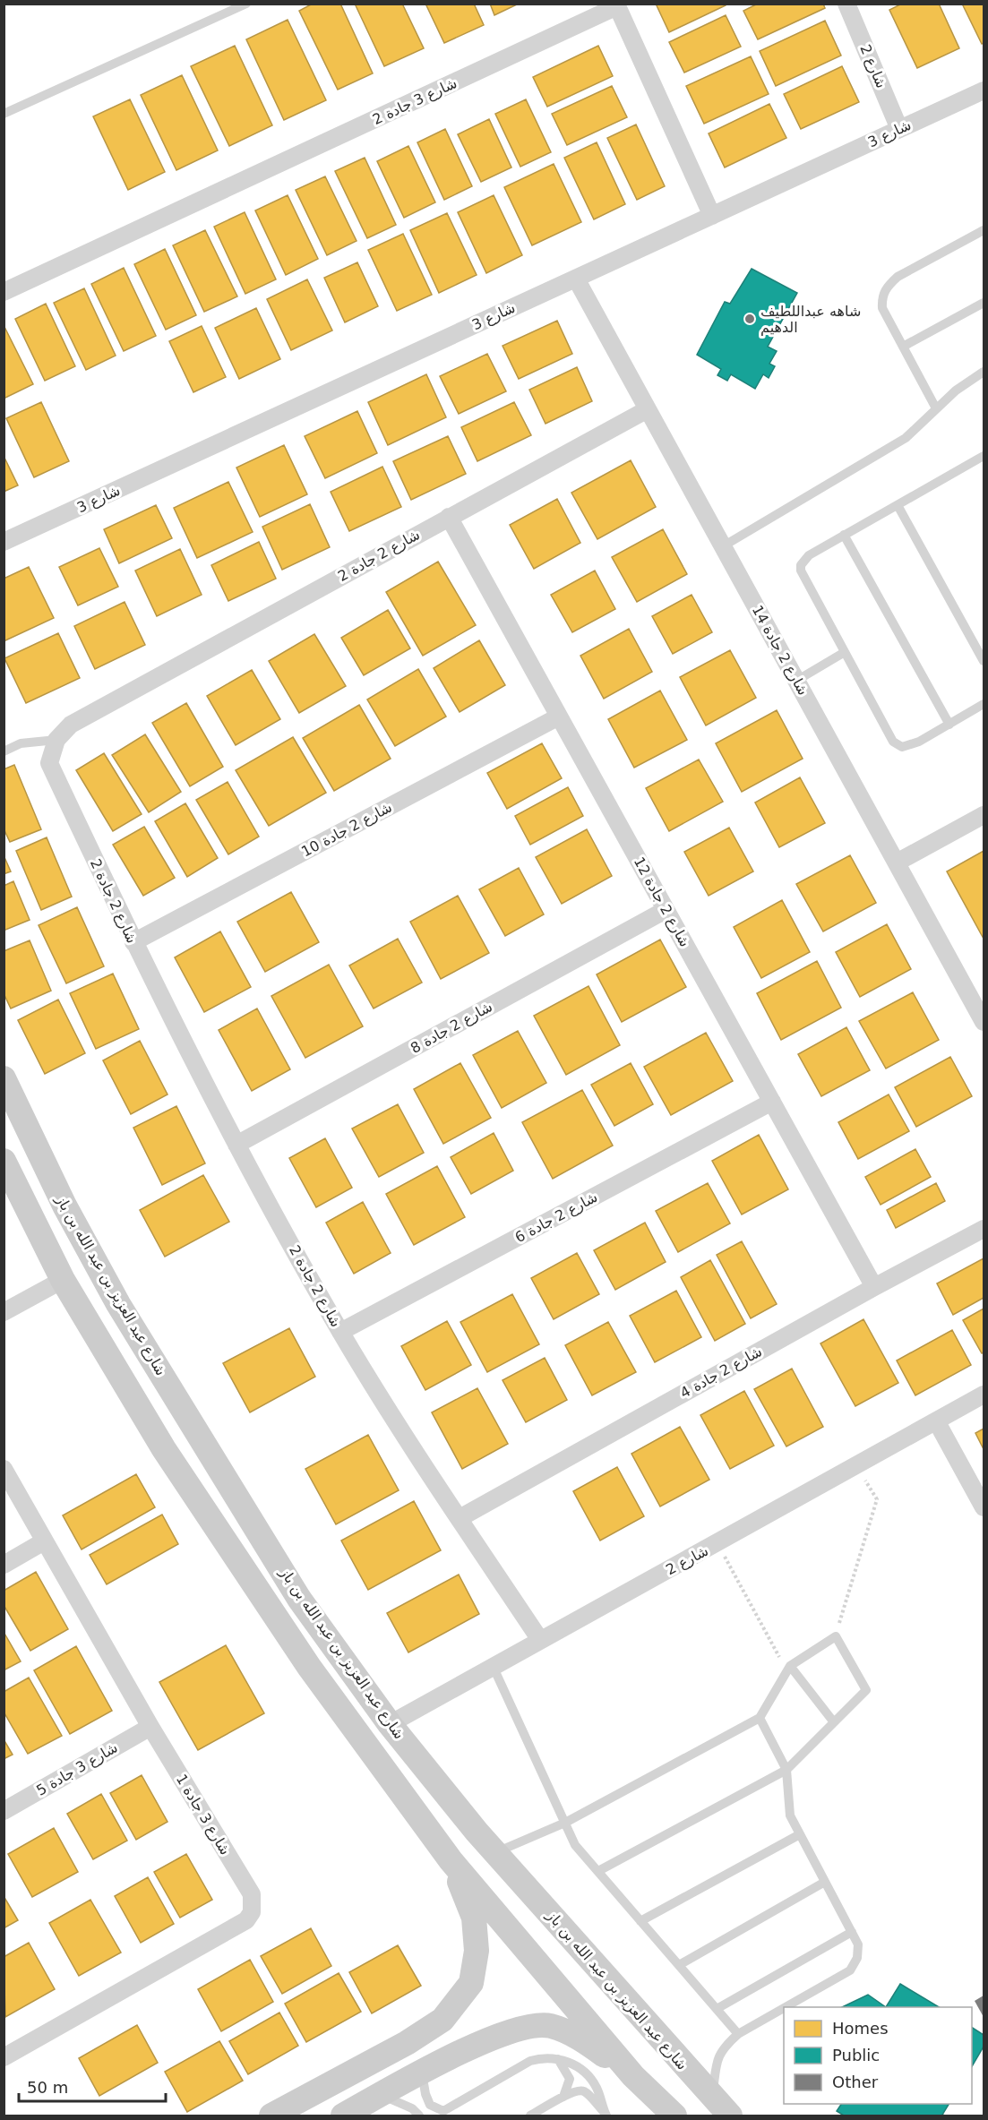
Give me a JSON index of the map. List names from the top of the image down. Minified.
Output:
{"streets":{"street":["شارع 2","شارع 3 جادة 2","شارع 3","شارع 2 جادة 2","شارع 2 جادة 14","شارع 2 جادة 10","شارع 2 جادة 12","شارع 2 جادة 8","شارع 2 جادة 6","شارع عبد العزيز بن عبد الله بن باز","شارع 2 جادة 4","شارع 3 جادة 5","شارع 3 جادة 1"]},"crossings":[["شارع 2","شارع 3"],["شارع 2","شارع 2 جادة 2"],["شارع 2","شارع عبد العزيز بن عبد الله بن باز"],["شارع 3 جادة 2","شارع 3"],["شارع 3","شارع 2 جادة 14"],["شارع 2 جادة 2","شارع 2 جادة 14"],["شارع 2 جادة 2","شارع 2 جادة 10"],["شارع 2 جادة 2","شارع 2 جادة 12"],["شارع 2 جادة 2","شارع 2 جادة 8"],["شارع 2 جادة 2","شارع 2 جادة 6"],["شارع 2 جادة 2","شارع 2 جادة 4"],["شارع 2 جادة 10","شارع 2 جادة 12"],["شارع 2 جادة 12","شارع 2 جادة 8"],["شارع 2 جادة 12","شارع 2 جادة 6"],["شارع 2 جادة 12","شارع 2 جادة 4"],["شارع 3 جادة 5","شارع 3 جادة 1"]],"places":["شاهه عبداللطيف الدهيم"],"legend":["Homes","Public","Other"],"scale_bar":"50 m"}
